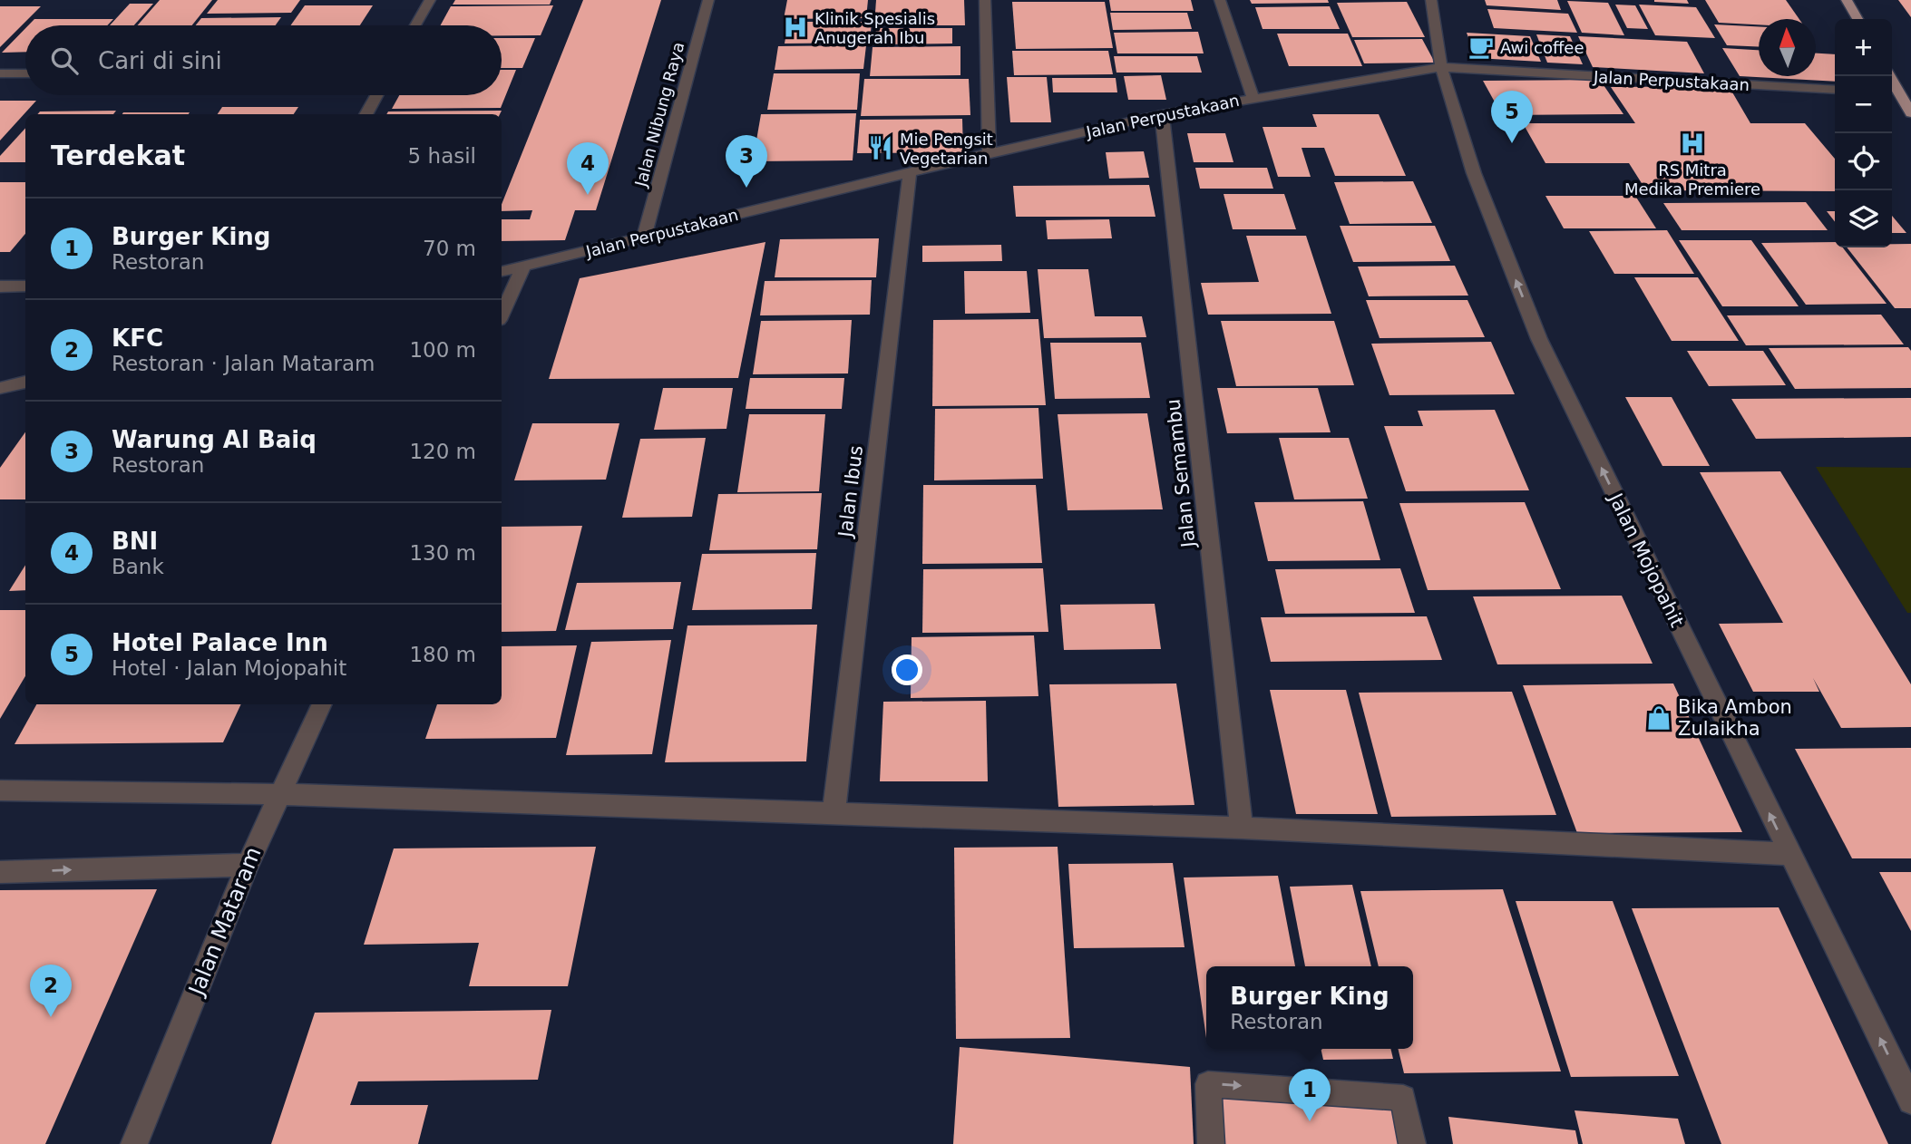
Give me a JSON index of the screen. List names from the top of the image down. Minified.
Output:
{"streets":{"street":["Jalan Perpustakaan","Jalan Nibung Raya","Jalan Semambu","Jalan Ibus","Jalan Mojopahit","Jalan Mataram"]},"crossings":[["Jalan Perpustakaan","Jalan Nibung Raya"],["Jalan Perpustakaan","Jalan Semambu"],["Jalan Perpustakaan","Jalan Ibus"],["Jalan Perpustakaan","Jalan Mojopahit"]],"one_way":["Jalan Mojopahit"],"places":{"hospital":["Klinik Spesialis Anugerah Ibu","RS Mitra Medika Premiere"],"cafe":["Awi coffee"],"restaurant":["Mie Pengsit Vegetarian"],"shop":["Bika Ambon Zulaikha"]},"north":"top","page":{"map_buttons":["+","−"],"search":"Cari di sini","pins":["5","3","4","2","1"],"heading":["Terdekat","5 hasil"],"list":[{"mark":"1","name":"Burger King","note":"Restoran","value":"70 m"},{"mark":"2","name":"KFC","note":"Restoran · Jalan Mataram","value":"100 m"},{"mark":"3","name":"Warung Al Baiq","note":"Restoran","value":"120 m"},{"mark":"4","name":"BNI","note":"Bank","value":"130 m"},{"mark":"5","name":"Hotel Palace Inn","note":"Hotel · Jalan Mojopahit","value":"180 m"}],"popup":["Burger King","Restoran"]}}
